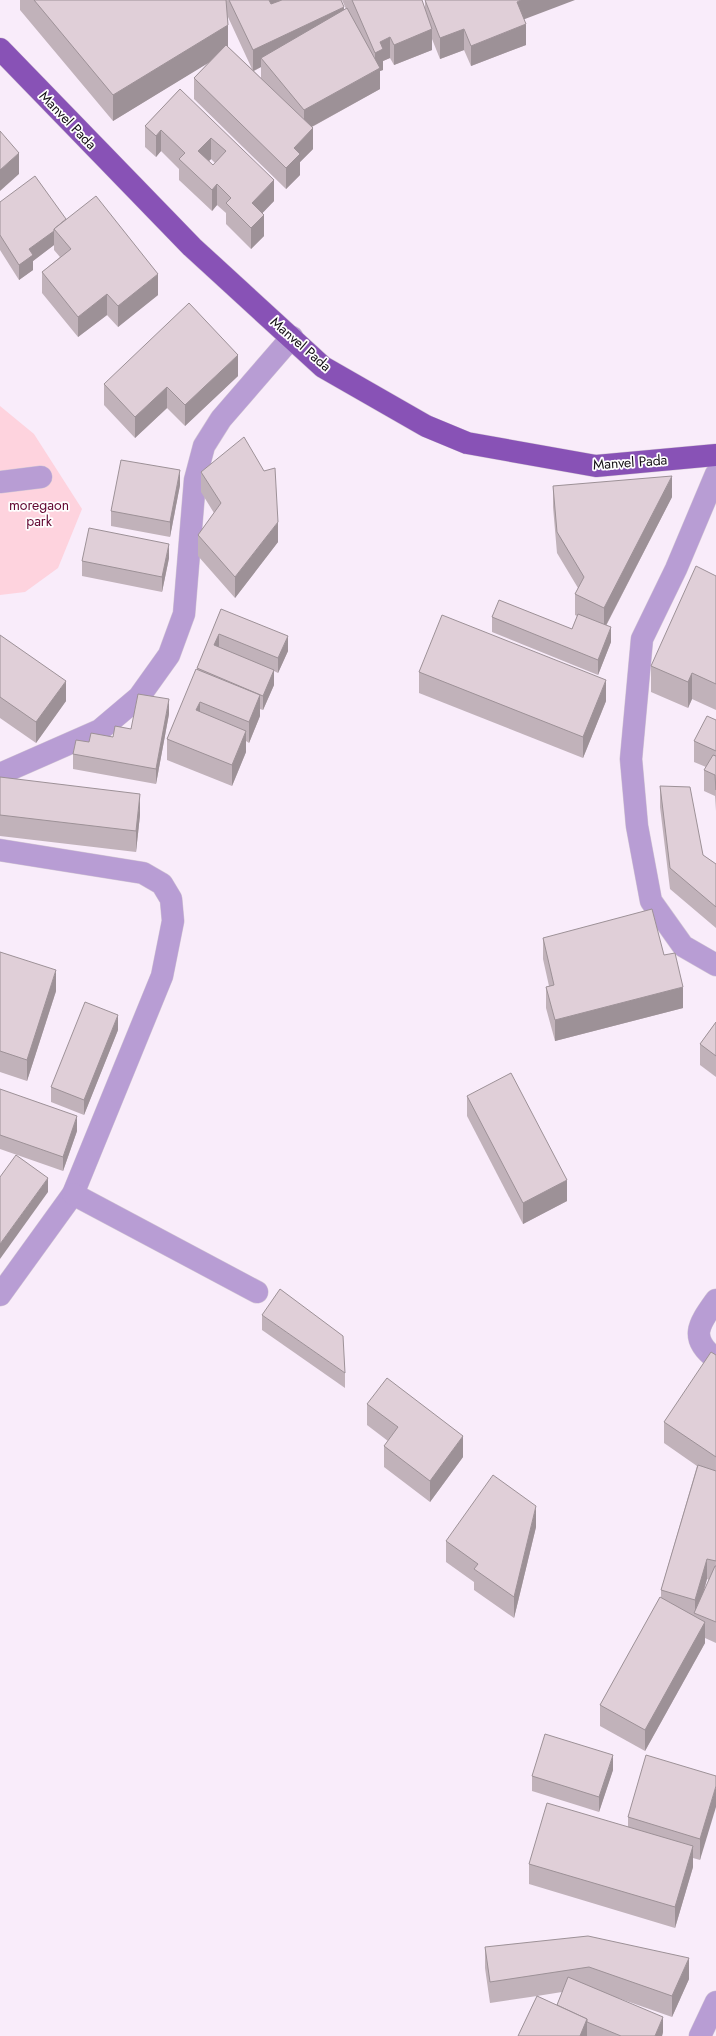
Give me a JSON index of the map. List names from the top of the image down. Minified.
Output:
{"streets":{"main road":["Manvel Pada"]},"parks":["moregaon park"]}
